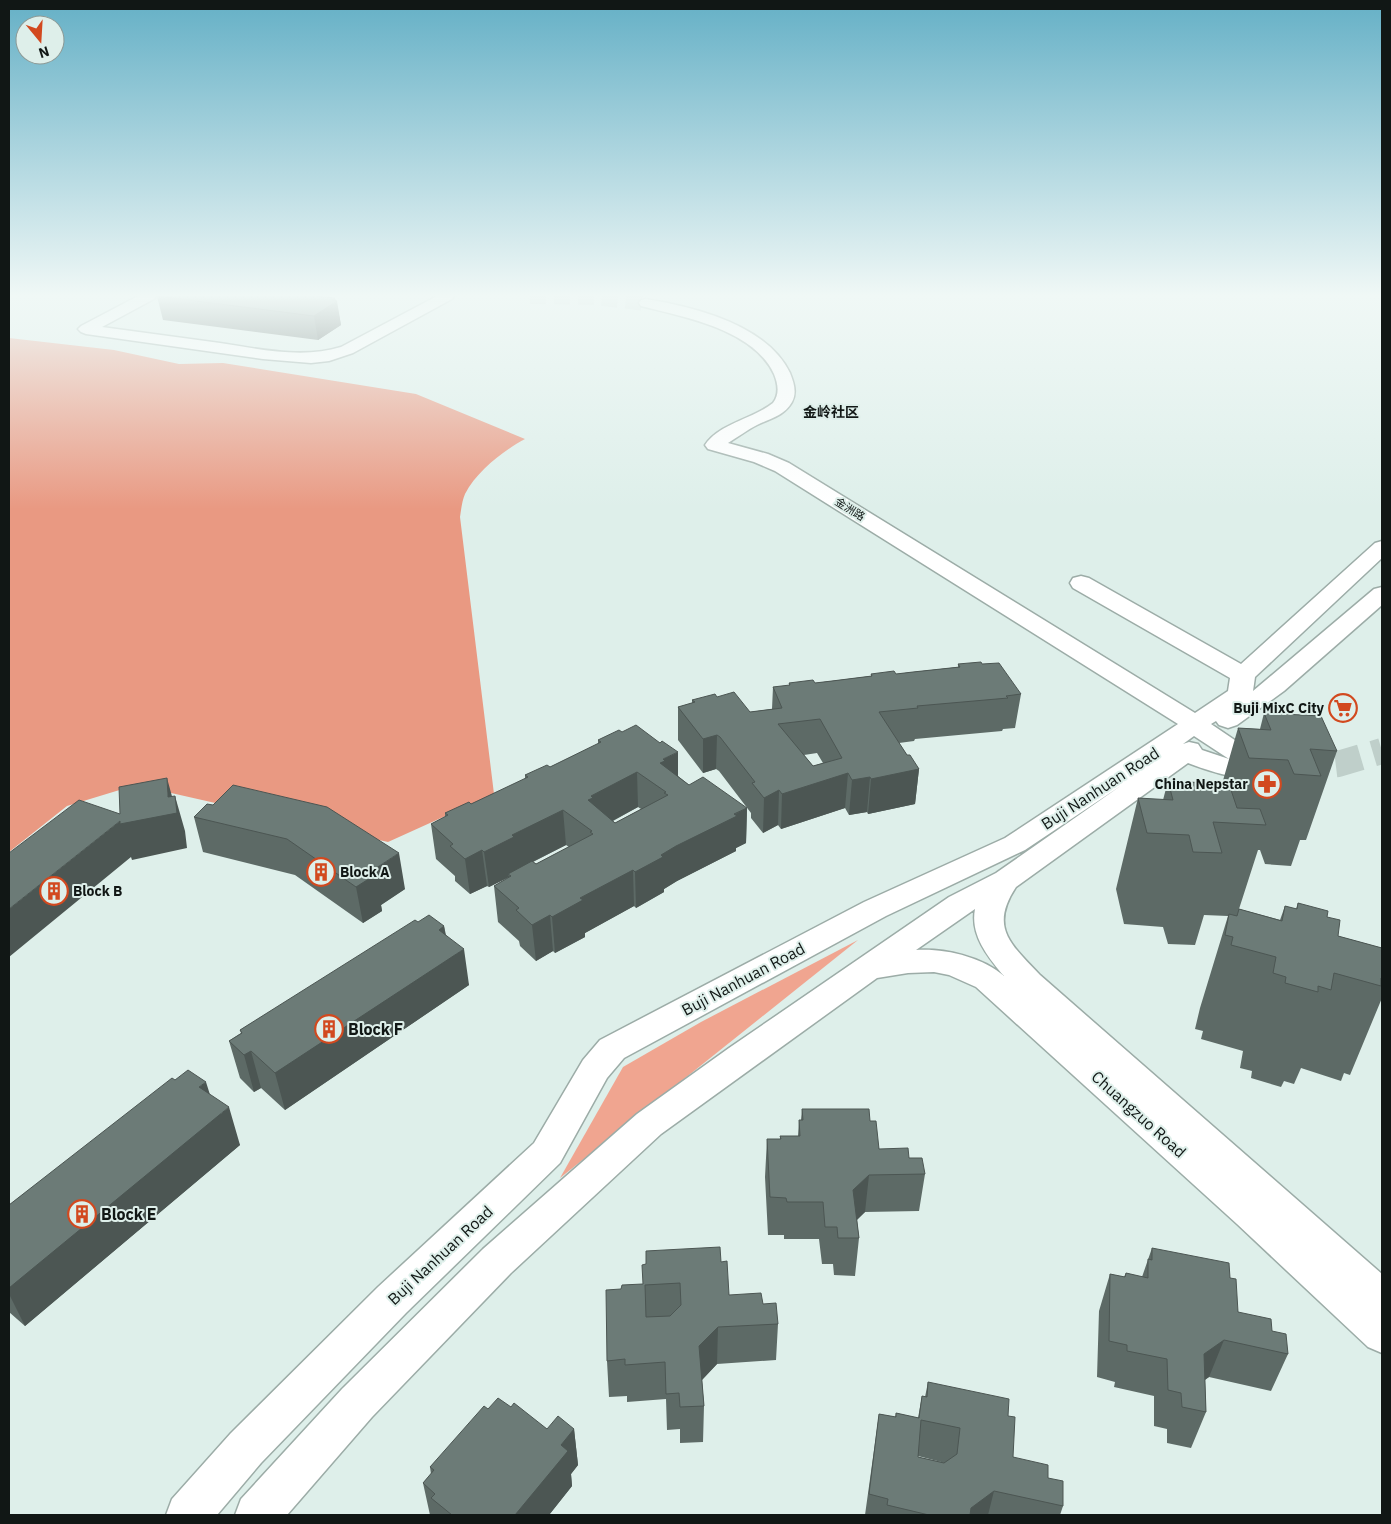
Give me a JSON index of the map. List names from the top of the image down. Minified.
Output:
{"streets":{"street":["金洲路","Buji Nanhuan Road","Chuangzuo Road"]},"crossings":[["金洲路","Buji Nanhuan Road"],["Buji Nanhuan Road","Chuangzuo Road"]],"districts":["金岭社区"],"places":{"supermarket":["Buji MixC City"],"pharmacy":["China Nepstar"],"building":["Block A","Block B","Block F","Block E"]},"north":"bottom"}
